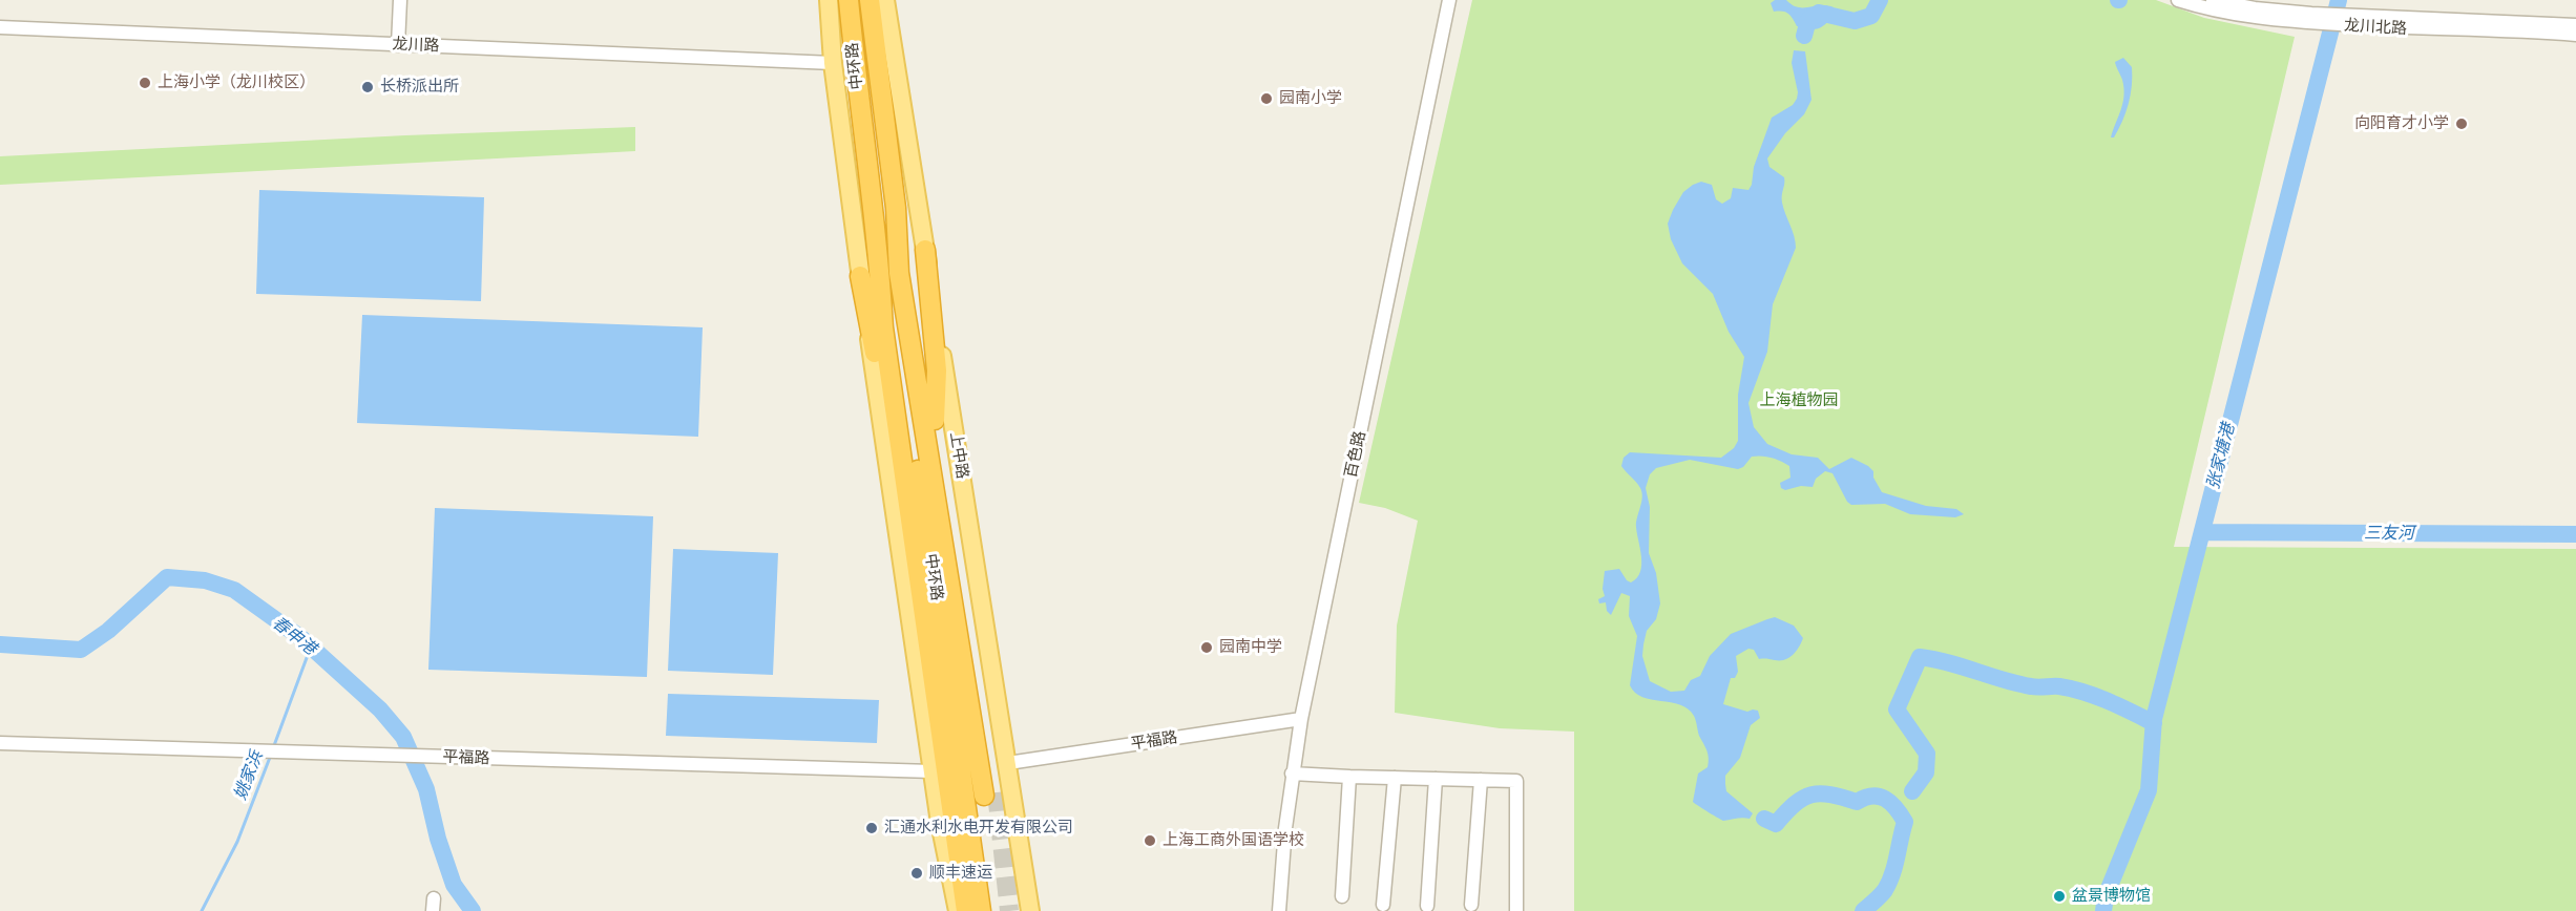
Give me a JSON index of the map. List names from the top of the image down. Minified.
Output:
{"streets":{"highway":["中环路"],"main road":["上中路"],"street":["龙川北路","龙川路","百色路","平福路"]},"crossings":[["百色路","平福路"],["上中路","平福路"]],"water":["张家塘港","三友河","春申港","姚家浜"],"parks":["上海植物园"],"places":["上海小学（龙川校区）","长桥派出所","园南小学","向阳育才小学","园南中学","汇通水利水电开发有限公司","上海工商外国语学校","顺丰速运","盆景博物馆"]}
